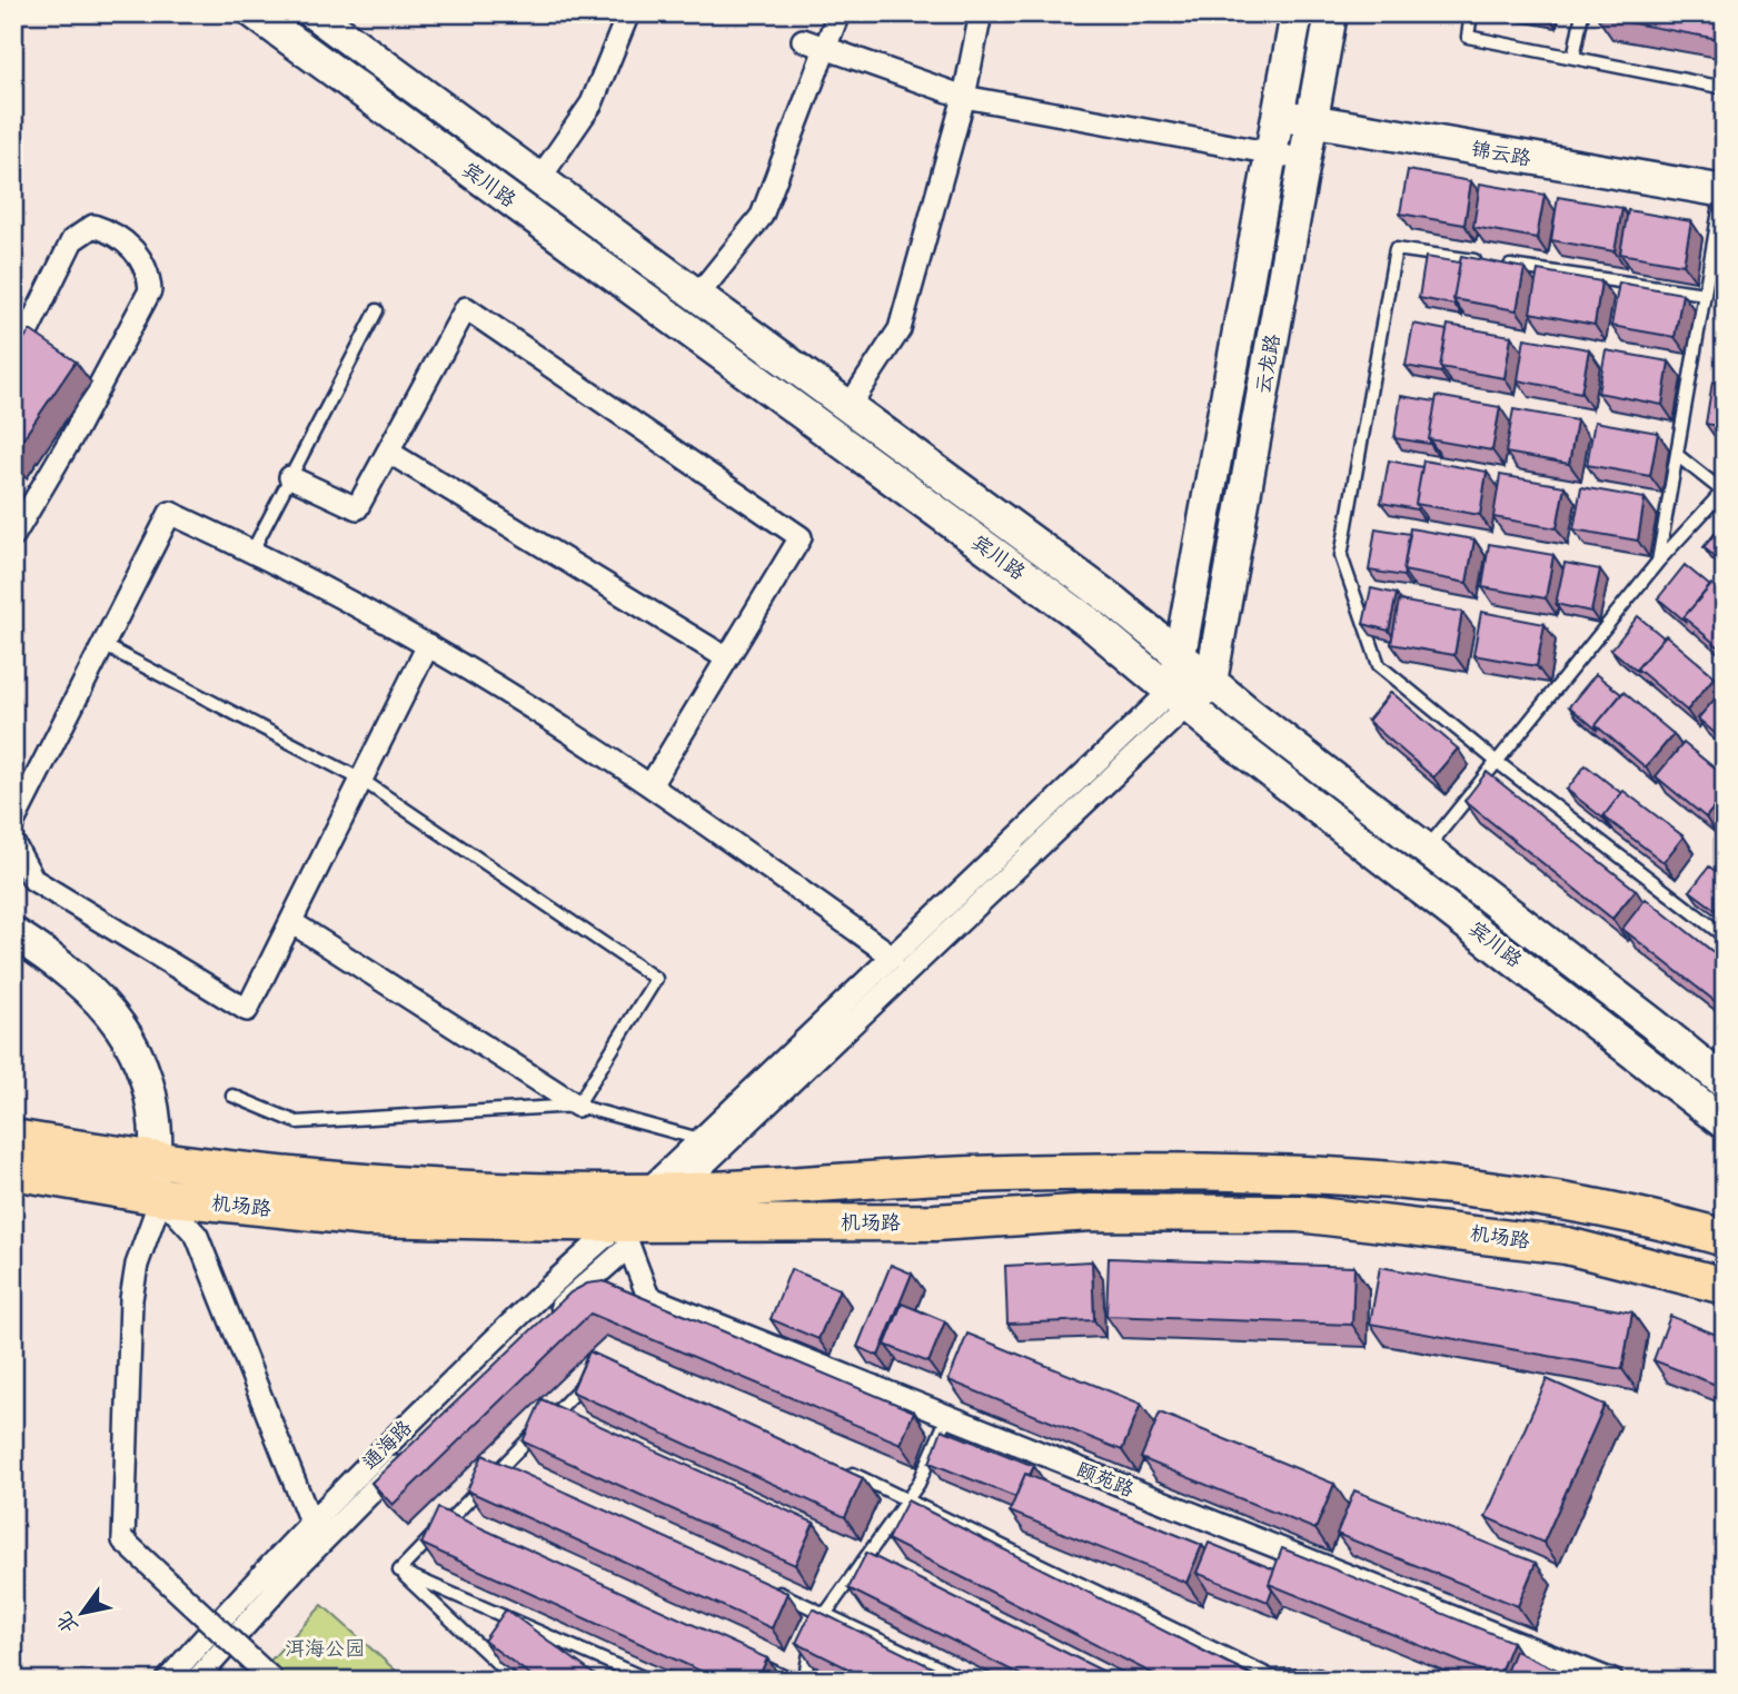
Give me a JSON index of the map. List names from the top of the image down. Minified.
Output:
{"streets":{"main road":["锦云路","宾川路","云龙路","机场路"],"street":["通海路","颐苑路"]},"crossings":[["锦云路","云龙路"],["宾川路","云龙路"],["机场路","通海路"],["机场路","颐苑路"],["通海路","颐苑路"]],"parks":["洱海公园"],"north":"bottom left"}
